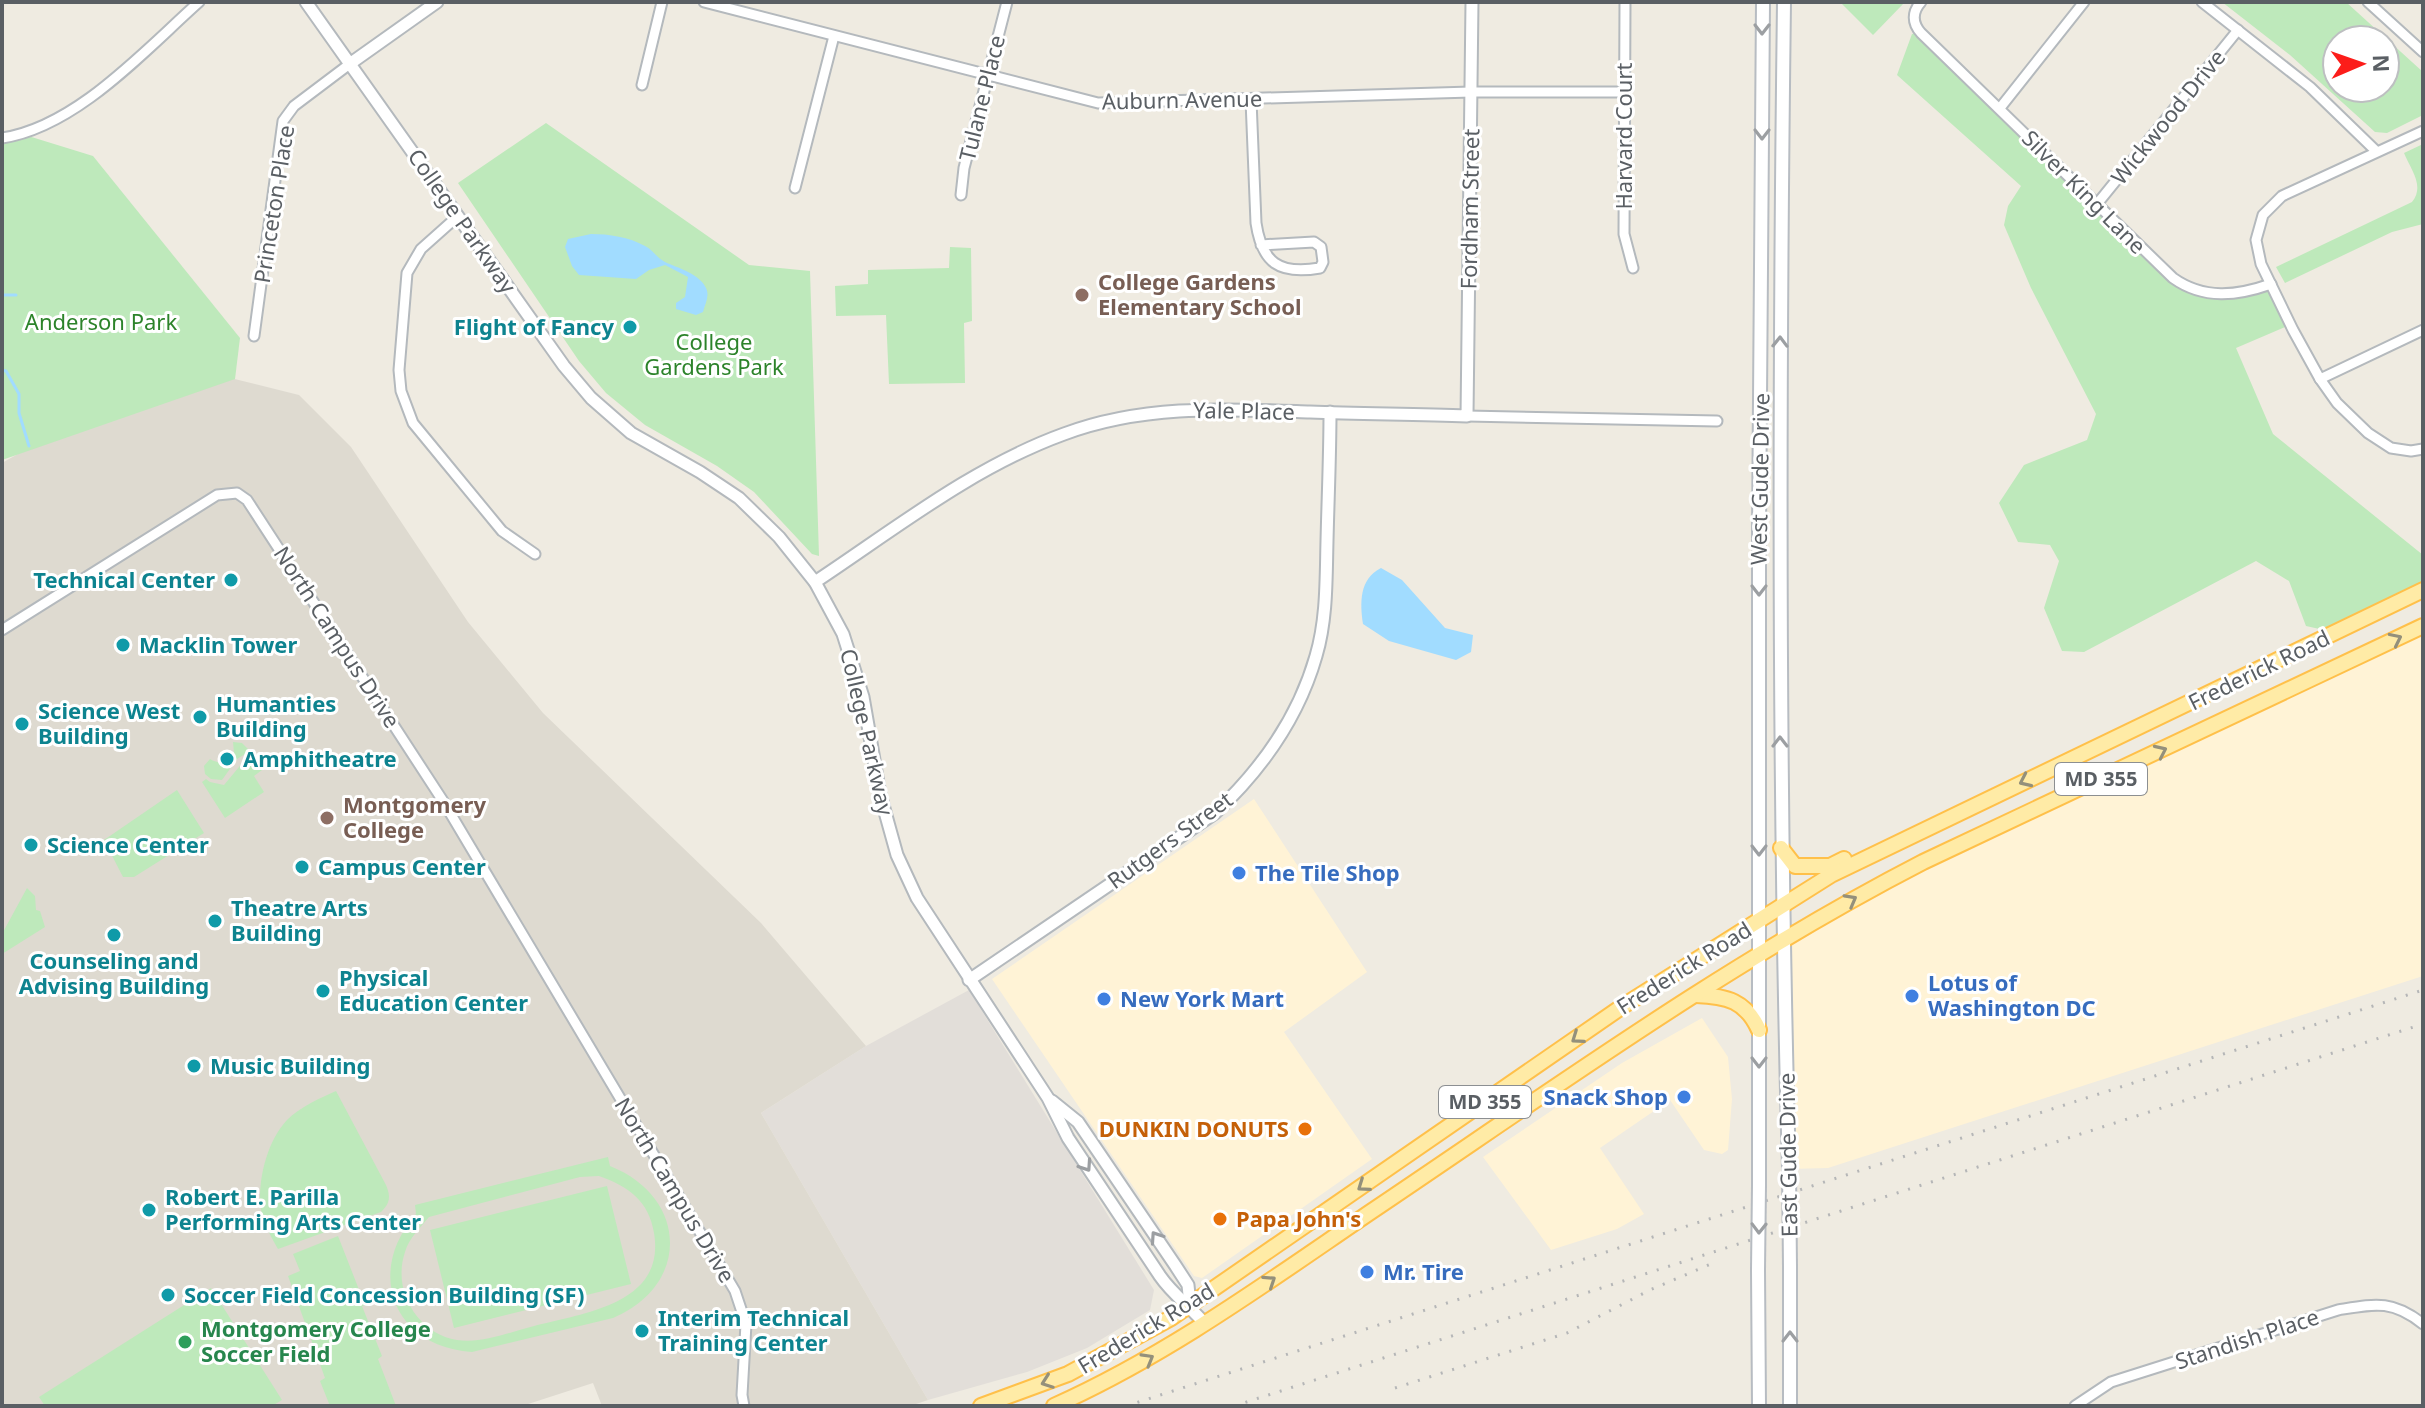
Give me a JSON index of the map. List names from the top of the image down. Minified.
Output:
{"streets":{"main road":["West Gude Drive","Frederick Road","MD 355","East Gude Drive"],"street":["Tulane Place","Auburn Avenue","Wickwood Drive","Harvard Court","Silver King Lane","Princeton Place","Fordham Street","College Parkway","Yale Place","North Campus Drive","Rutgers Street","Standish Place"]},"crossings":[["Tulane Place","Auburn Avenue"],["Auburn Avenue","Harvard Court"],["Auburn Avenue","Fordham Street"],["Wickwood Drive","Silver King Lane"],["Princeton Place","College Parkway"],["Fordham Street","Yale Place"],["College Parkway","Yale Place"],["College Parkway","Frederick Road"],["College Parkway","Rutgers Street"],["Yale Place","Rutgers Street"],["West Gude Drive","Frederick Road"],["West Gude Drive","East Gude Drive"],["Frederick Road","East Gude Drive"]],"parks":["Anderson Park","College Gardens Park"],"places":["College Gardens Elementary School","Flight of Fancy","Technical Center","Macklin Tower","Humanties Building","Science West Building","Amphitheatre","Montgomery College","Science Center","Campus Center","The Tile Shop","Theatre Arts Building","Counseling and Advising Building","Physical Education Center","Lotus of Washington DC","New York Mart","Music Building","Snack Shop","DUNKIN DONUTS","Robert E. Parilla Performing Arts Center","Papa John's","Mr. Tire","Soccer Field Concession Building (SF)","Interim Technical Training Center","Montgomery College Soccer Field"],"north":"right"}
